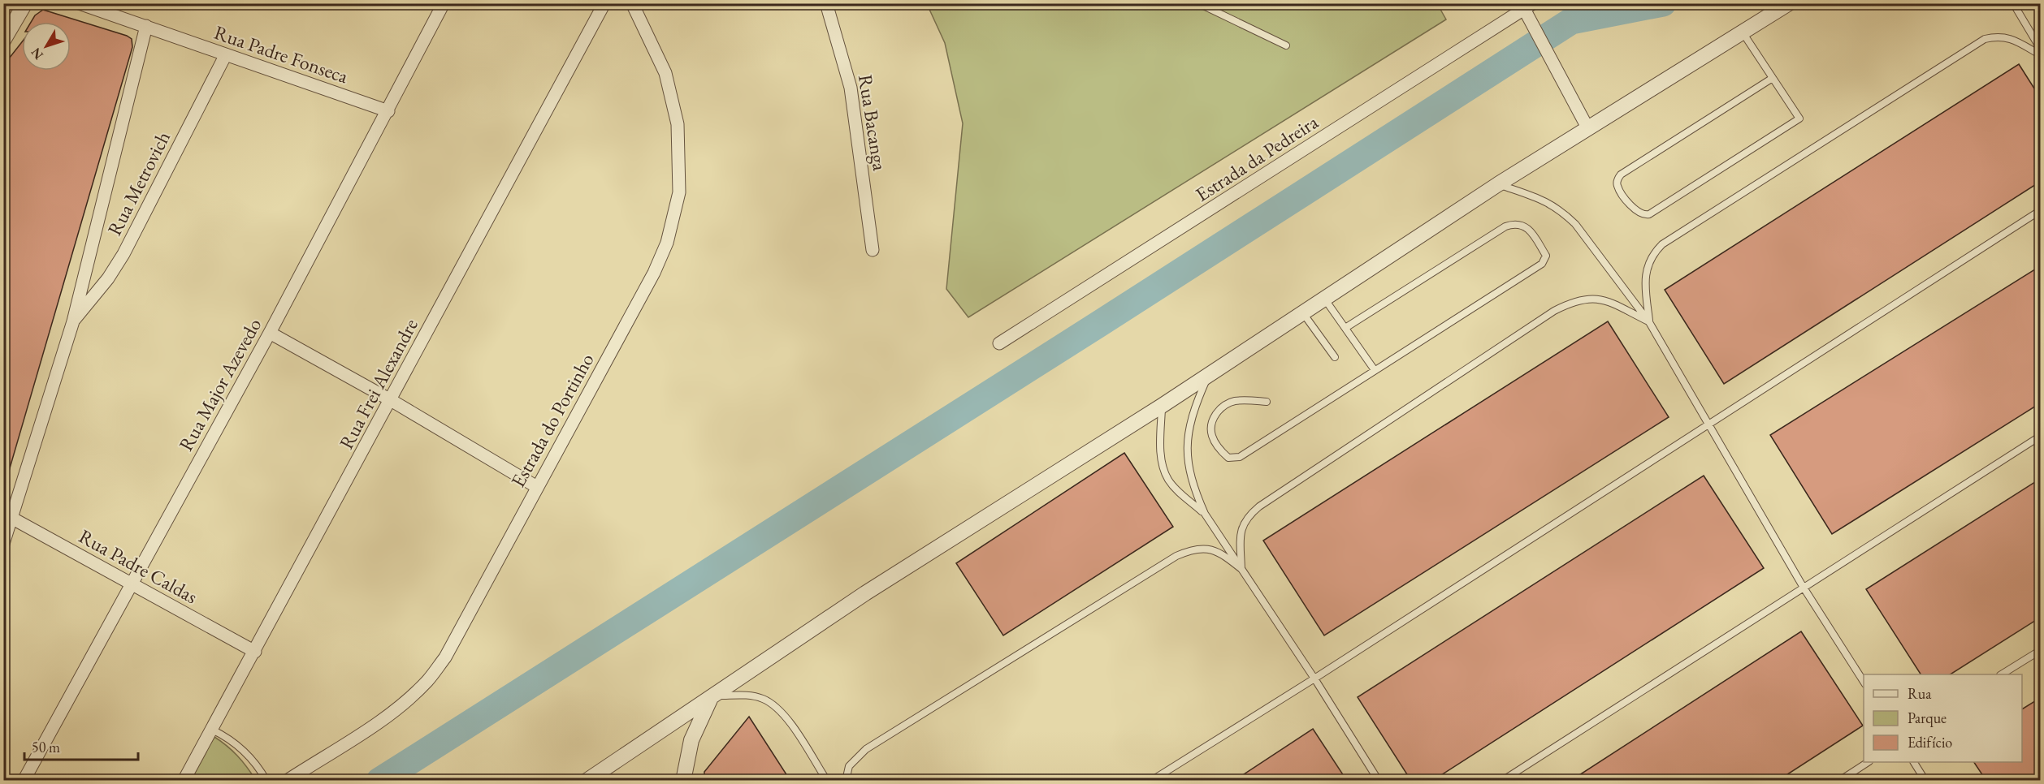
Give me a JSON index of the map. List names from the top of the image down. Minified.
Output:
{"streets":{"street":["Rua Padre Fonseca","Rua Bacanga","Estrada da Pedreira","Rua Metrovich","Rua Frei Alexandre","Rua Major Azevedo","Estrada do Portinho","Rua Padre Caldas"]},"crossings":[["Rua Padre Fonseca","Rua Metrovich"],["Rua Padre Fonseca","Rua Major Azevedo"],["Rua Metrovich","Rua Padre Caldas"],["Rua Frei Alexandre","Rua Padre Caldas"],["Rua Major Azevedo","Rua Padre Caldas"]],"legend":["Rua","Parque","Edifício"],"scale_bar":"50 m","north":"bottom left"}
